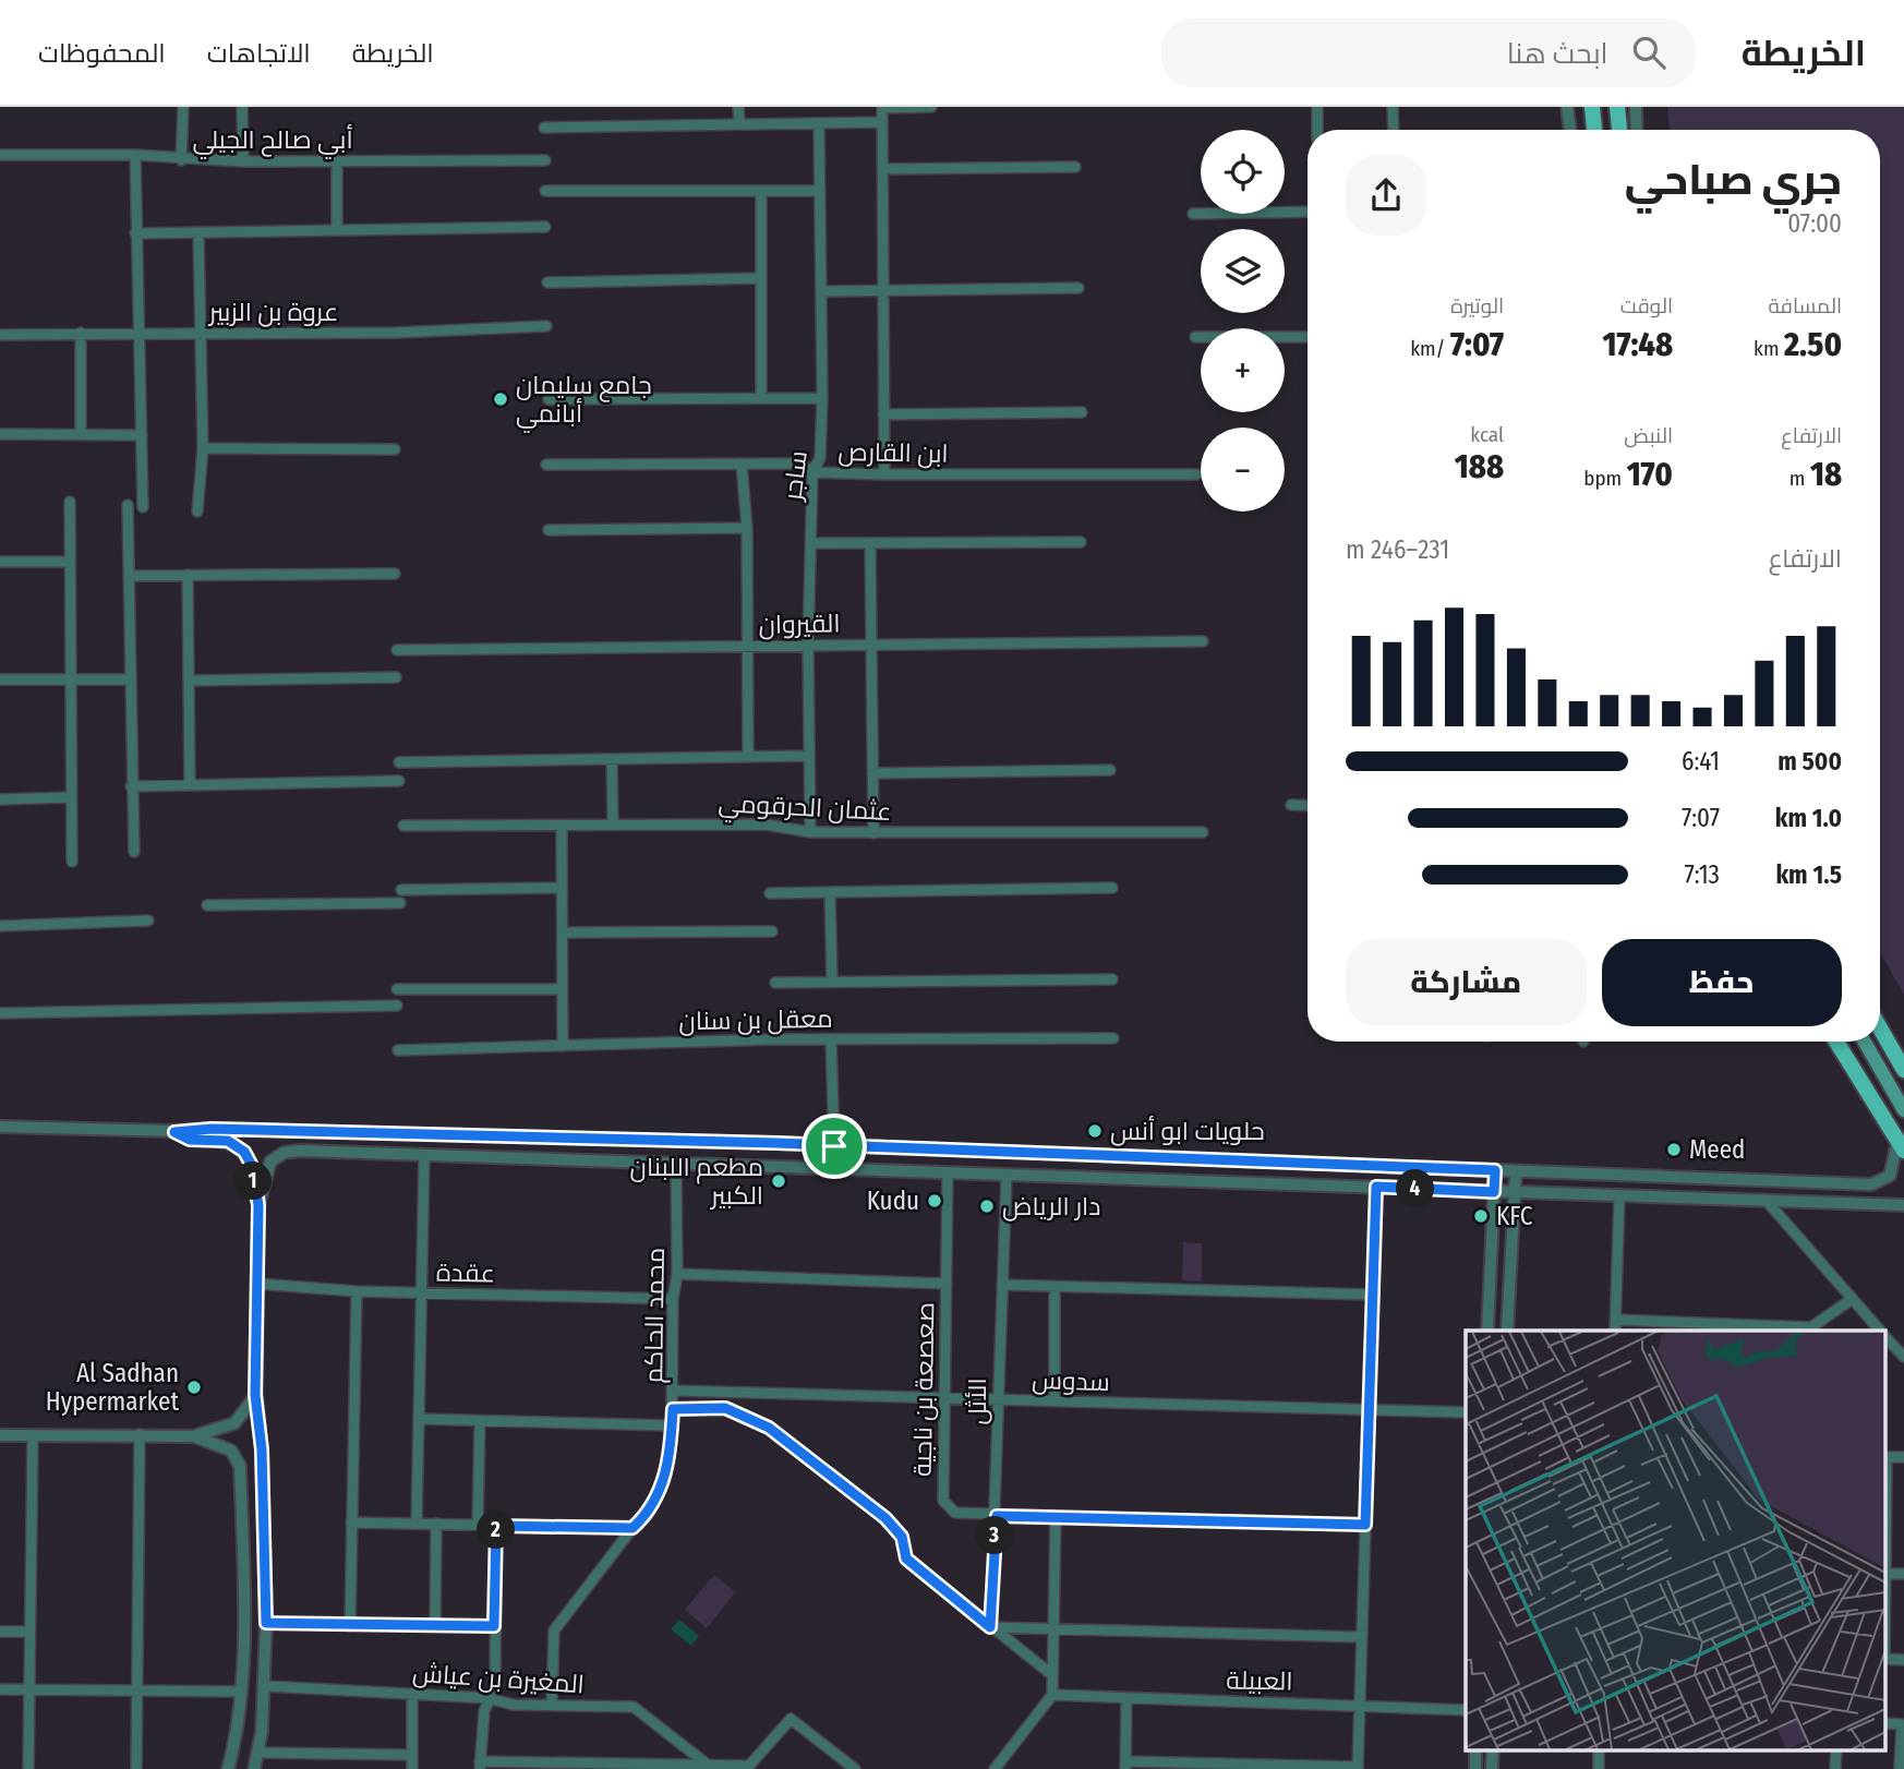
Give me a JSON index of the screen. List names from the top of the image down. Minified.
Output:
{"streets":{"street":["أبي صالح الجيلي","عروة بن الزبير","ابن القارص","ساجر","القيروان","عثمان الحرقومي","معقل بن سنان","عقدة","محمد الحاكم","سدوس","صعصعة بن ناجية","الأثل","المغيرة بن عياش","العبيلة"]},"crossings":[["ابن القارص","ساجر"],["ساجر","القيروان"],["ساجر","عثمان الحرقومي"],["عقدة","محمد الحاكم"],["محمد الحاكم","سدوس"],["محمد الحاكم","المغيرة بن عياش"],["سدوس","صعصعة بن ناجية"],["سدوس","الأثل"],["صعصعة بن ناجية","الأثل"]],"places":["جامع سليمان أبانمي","حلويات ابو أنس","Meed","مطعم اللبنان الكبير","Kudu","دار الرياض","KFC","Al Sadhan Hypermarket"],"page":{"header":"الخريطة","search":"ابحث هنا","nav":["الخريطة","الاتجاهات","المحفوظات"],"map_buttons":["+","−"],"heading":["جري صباحي","07:00"],"stats":[["المسافة","2.50 km"],["الوقت","17:48"],["الوتيرة","7:07 /km"],["الارتفاع","18 m"],["النبض","170 bpm"],["kcal","188"]],"chart":["الارتفاع","231–246 m"],"list":[{"name":"500 m","note":"6:41"},{"name":"1.0 km","note":"7:07"},{"name":"1.5 km","note":"7:13"}],"buttons":["حفظ","مشاركة"],"pins":["1","4","2","3"]}}
